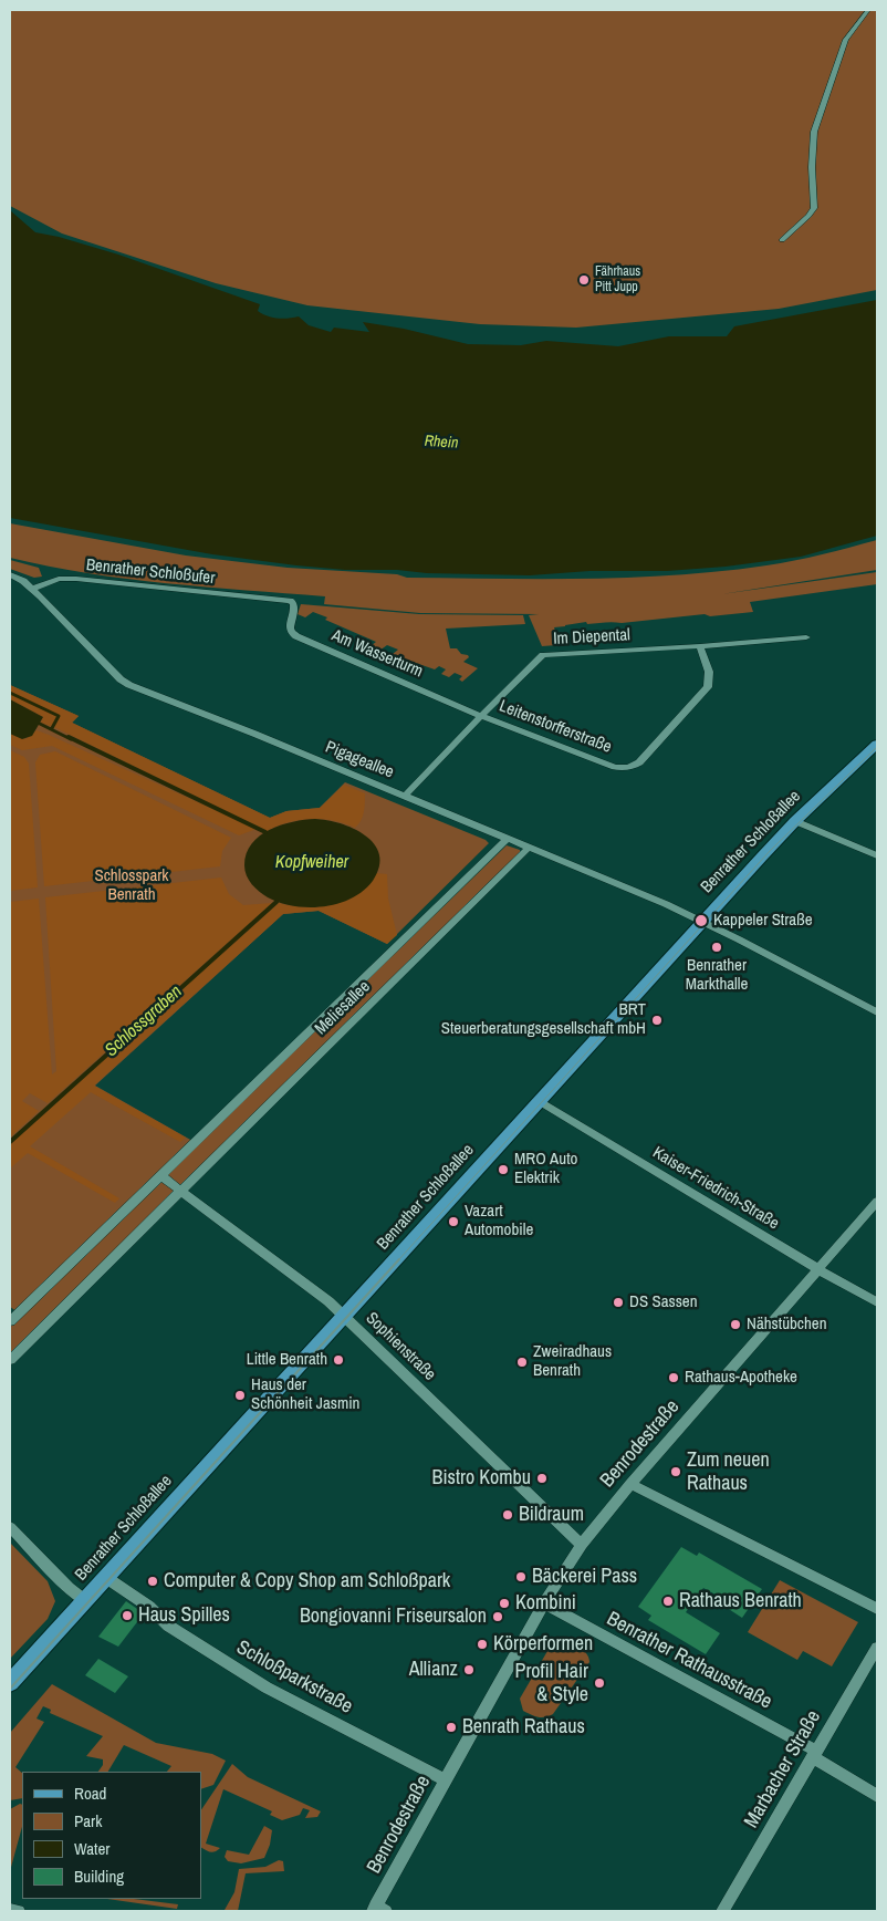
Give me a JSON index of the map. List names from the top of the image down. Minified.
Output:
{"streets":{"main road":["Benrather Schloßallee"],"street":["Benrather Schloßufer","Im Diepental","Am Wasserturm","Leitenstorfferstraße","Pigageallee","Meliesallee","Kaiser-Friedrich-Straße","Sophienstraße","Benrodestraße","Benrather Rathausstraße","Schloßparkstraße","Marbacher Straße"]},"crossings":[["Benrather Schloßufer","Am Wasserturm"],["Benrather Schloßufer","Pigageallee"],["Im Diepental","Am Wasserturm"],["Im Diepental","Leitenstorfferstraße"],["Im Diepental","Pigageallee"],["Am Wasserturm","Leitenstorfferstraße"],["Pigageallee","Benrather Schloßallee"],["Pigageallee","Meliesallee"],["Benrather Schloßallee","Kaiser-Friedrich-Straße"],["Benrather Schloßallee","Sophienstraße"],["Benrather Schloßallee","Schloßparkstraße"],["Meliesallee","Sophienstraße"],["Kaiser-Friedrich-Straße","Benrodestraße"],["Sophienstraße","Benrodestraße"],["Benrodestraße","Benrather Rathausstraße"],["Benrodestraße","Schloßparkstraße"],["Benrather Rathausstraße","Marbacher Straße"]],"water":["Rhein","Kopfweiher","Schlossgraben"],"parks":["Schlosspark Benrath"],"places":["Fährhaus Pitt Jupp","Kappeler Straße","Benrather Markthalle","BRT Steuerberatungsgesellschaft mbH","MRO Auto Elektrik","Vazart Automobile","DS Sassen","Nähstübchen","Little Benrath","Zweiradhaus Benrath","Rathaus-Apotheke","Haus der Schönheit Jasmin","Zum neuen Rathaus","Bistro Kombu","Bildraum","Bäckerei Pass","Computer & Copy Shop am Schloßpark","Rathaus Benrath","Kombini","Haus Spilles","Bongiovanni Friseursalon","Körperformen","Allianz","Profil Hair & Style","Benrath Rathaus"],"legend":["Road","Park","Water","Building"]}
